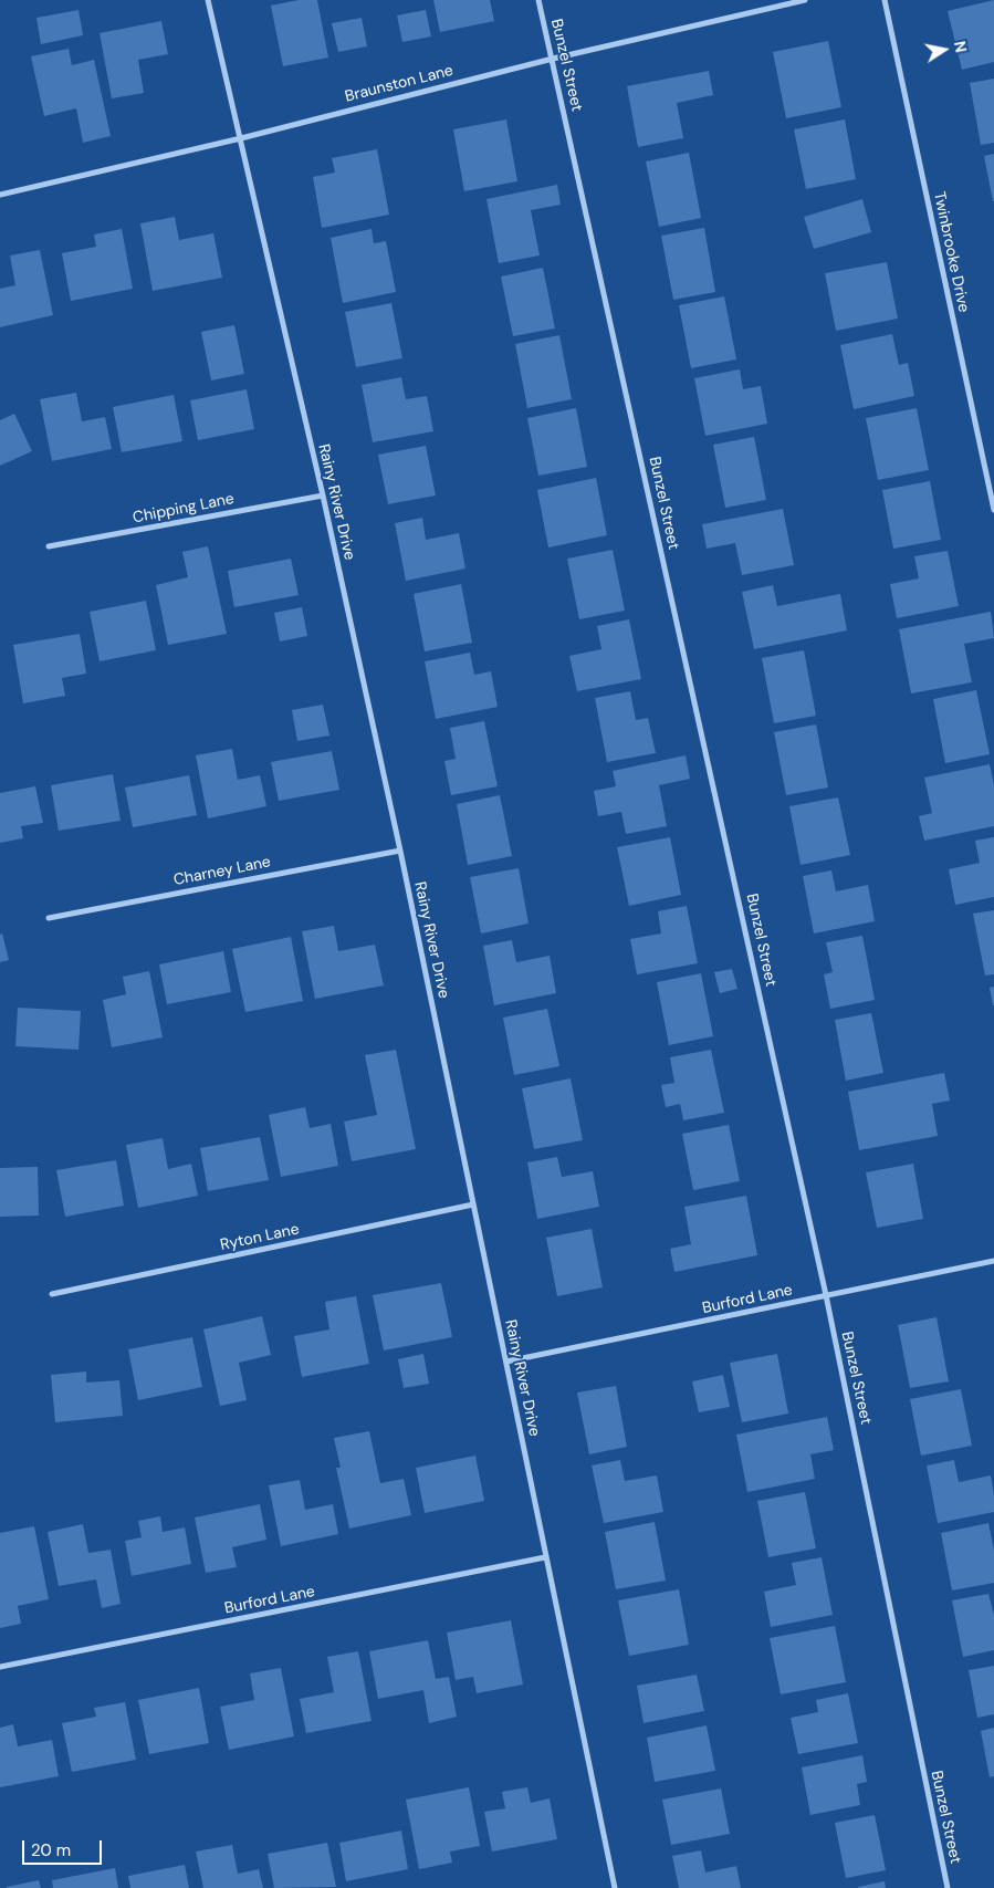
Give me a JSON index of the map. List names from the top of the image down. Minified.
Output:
{"streets":{"street":["Bunzel Street","Braunston Lane","Twinbrooke Drive","Rainy River Drive","Chipping Lane","Charney Lane","Ryton Lane","Burford Lane"]},"crossings":[["Bunzel Street","Braunston Lane"],["Bunzel Street","Burford Lane"],["Braunston Lane","Rainy River Drive"],["Rainy River Drive","Chipping Lane"],["Rainy River Drive","Charney Lane"],["Rainy River Drive","Ryton Lane"],["Rainy River Drive","Burford Lane"]],"scale_bar":"20 m","north":"right"}
